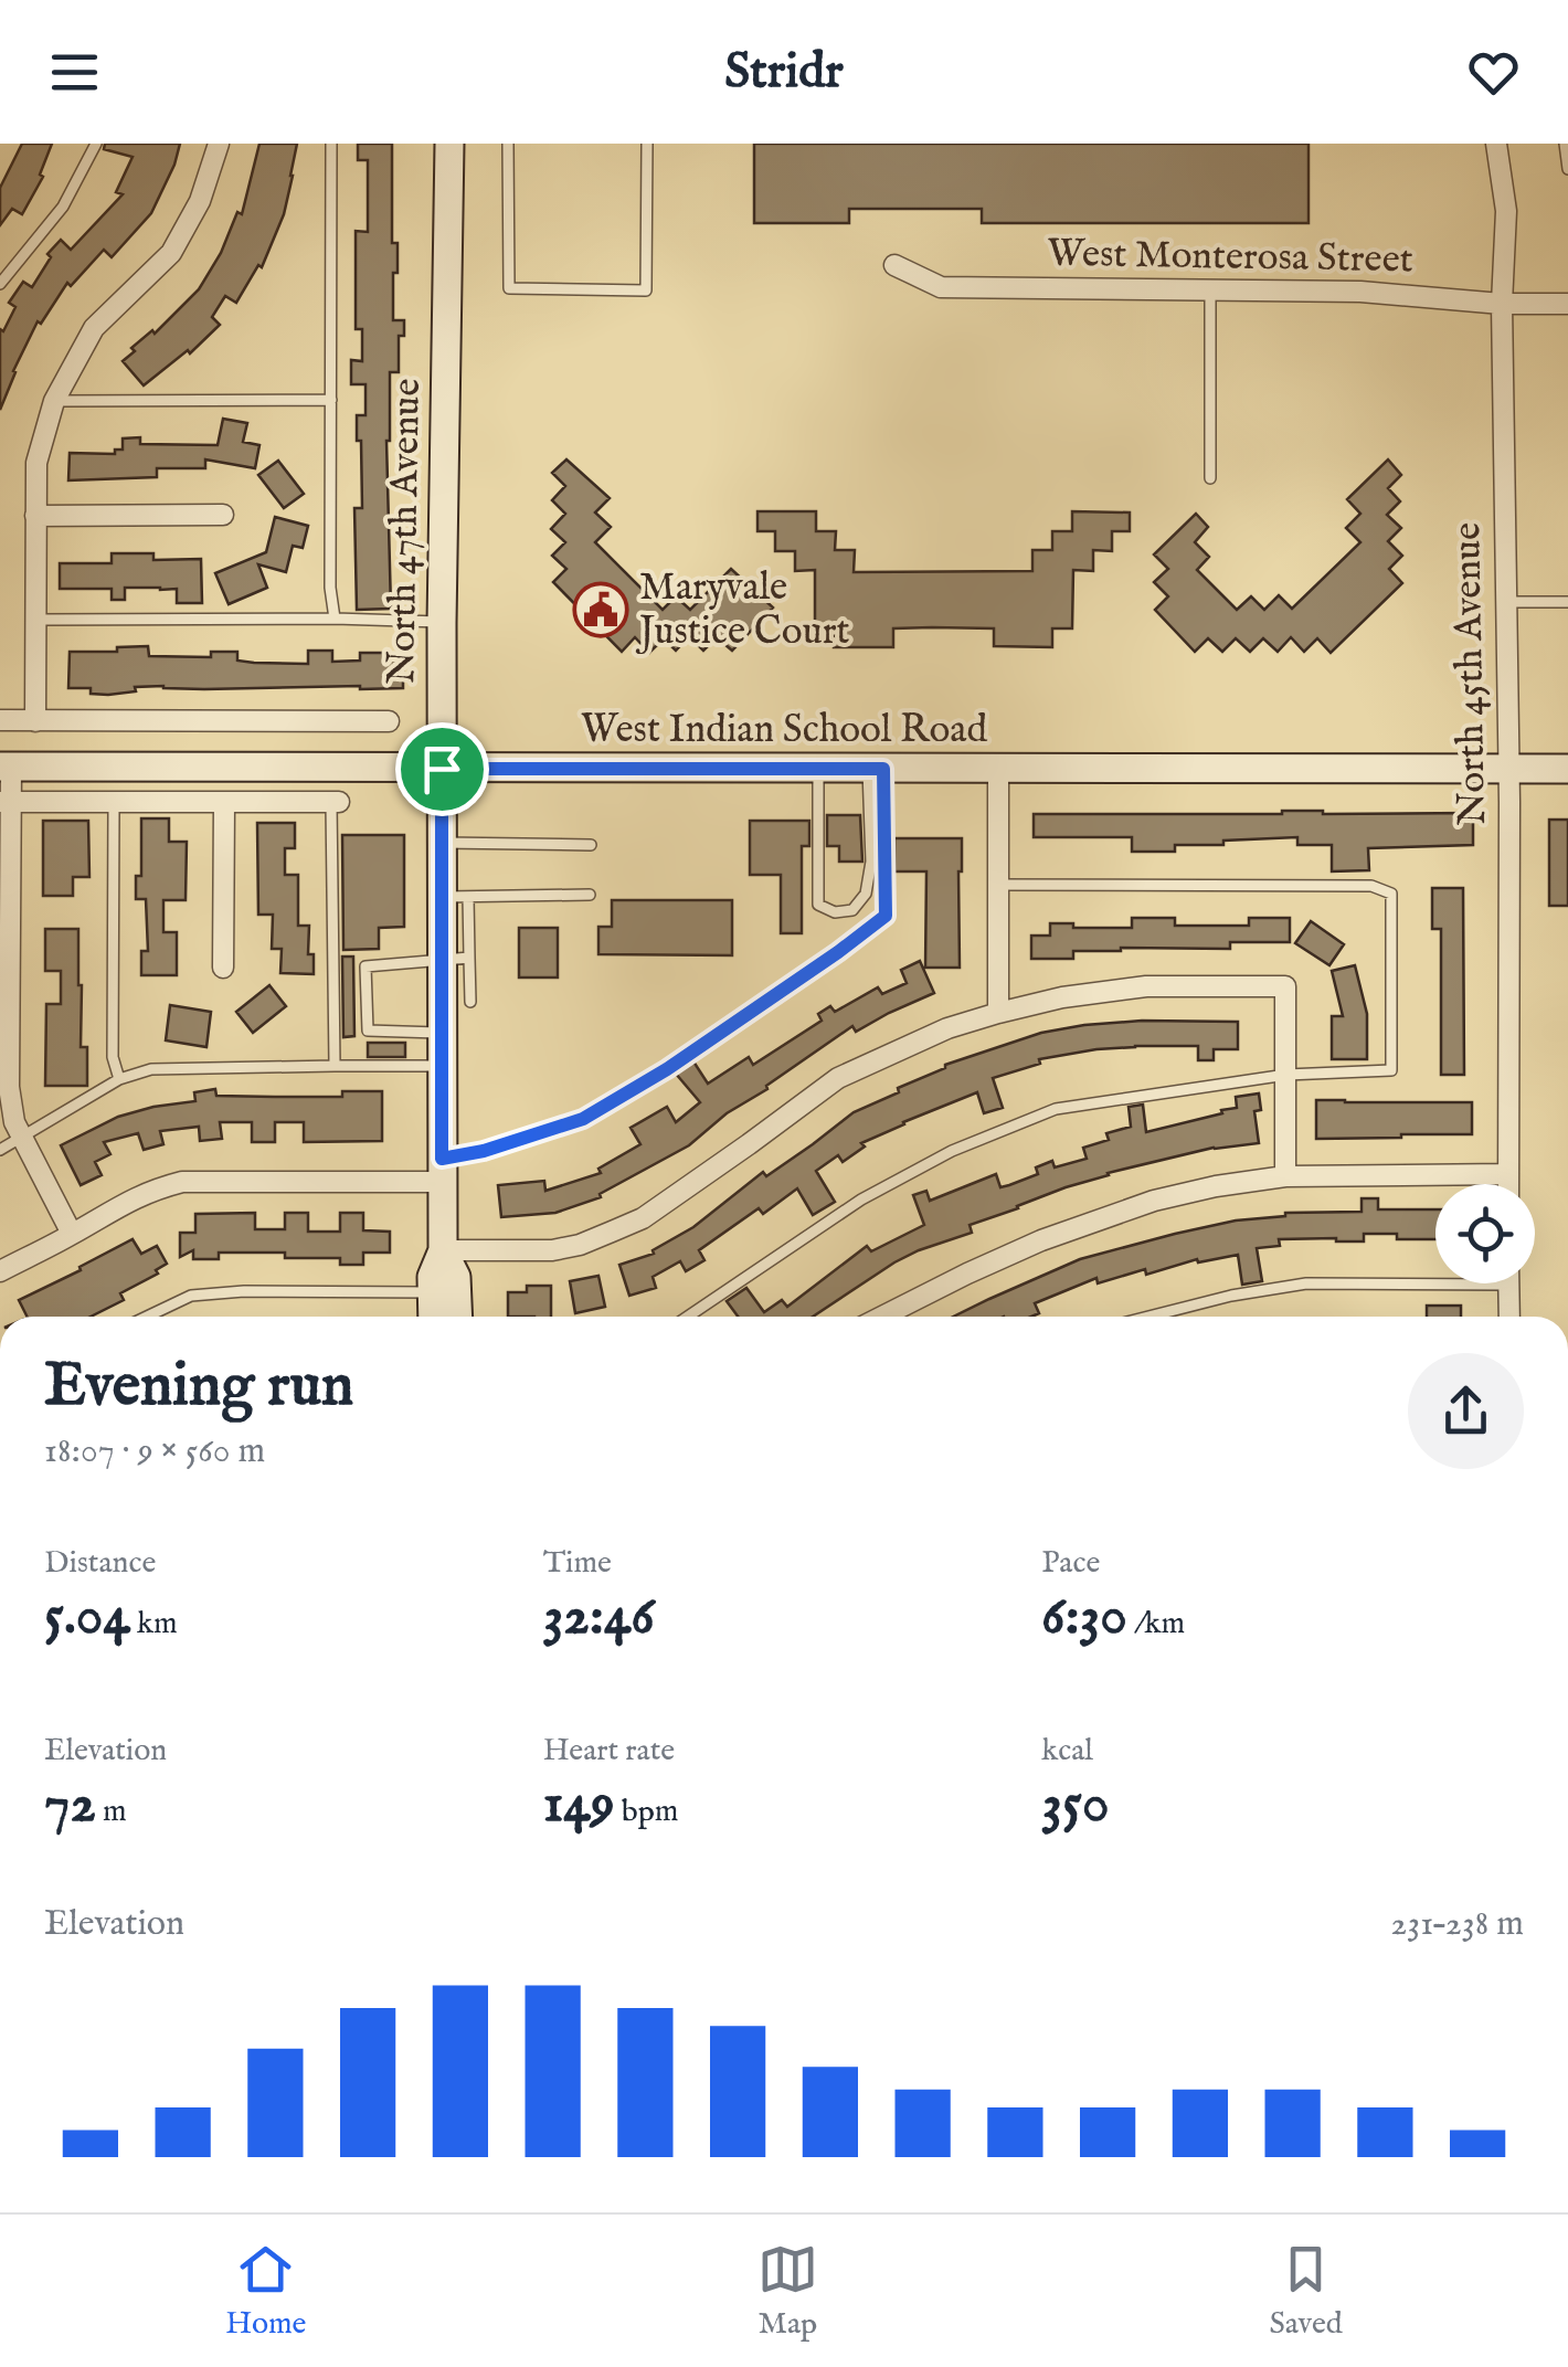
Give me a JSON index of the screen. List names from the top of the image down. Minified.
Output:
{"streets":{"main road":["North 47th Avenue","West Indian School Road"],"street":["West Monterosa Street","North 45th Avenue"]},"crossings":[["West Monterosa Street","North 45th Avenue"],["North 47th Avenue","West Indian School Road"],["North 45th Avenue","West Indian School Road"]],"places":{"public building":["Maryvale Justice Court"]},"page":{"header":"Stridr","heading":["Evening run","18:07 · 9 × 560 m"],"stats":[["Distance","5.04 km"],["Time","32:46"],["Pace","6:30 /km"],["Elevation","72 m"],["Heart rate","149 bpm"],["kcal","350"]],"chart":["Elevation","231–238 m"],"tabs":["Home","Map","Saved"]}}
